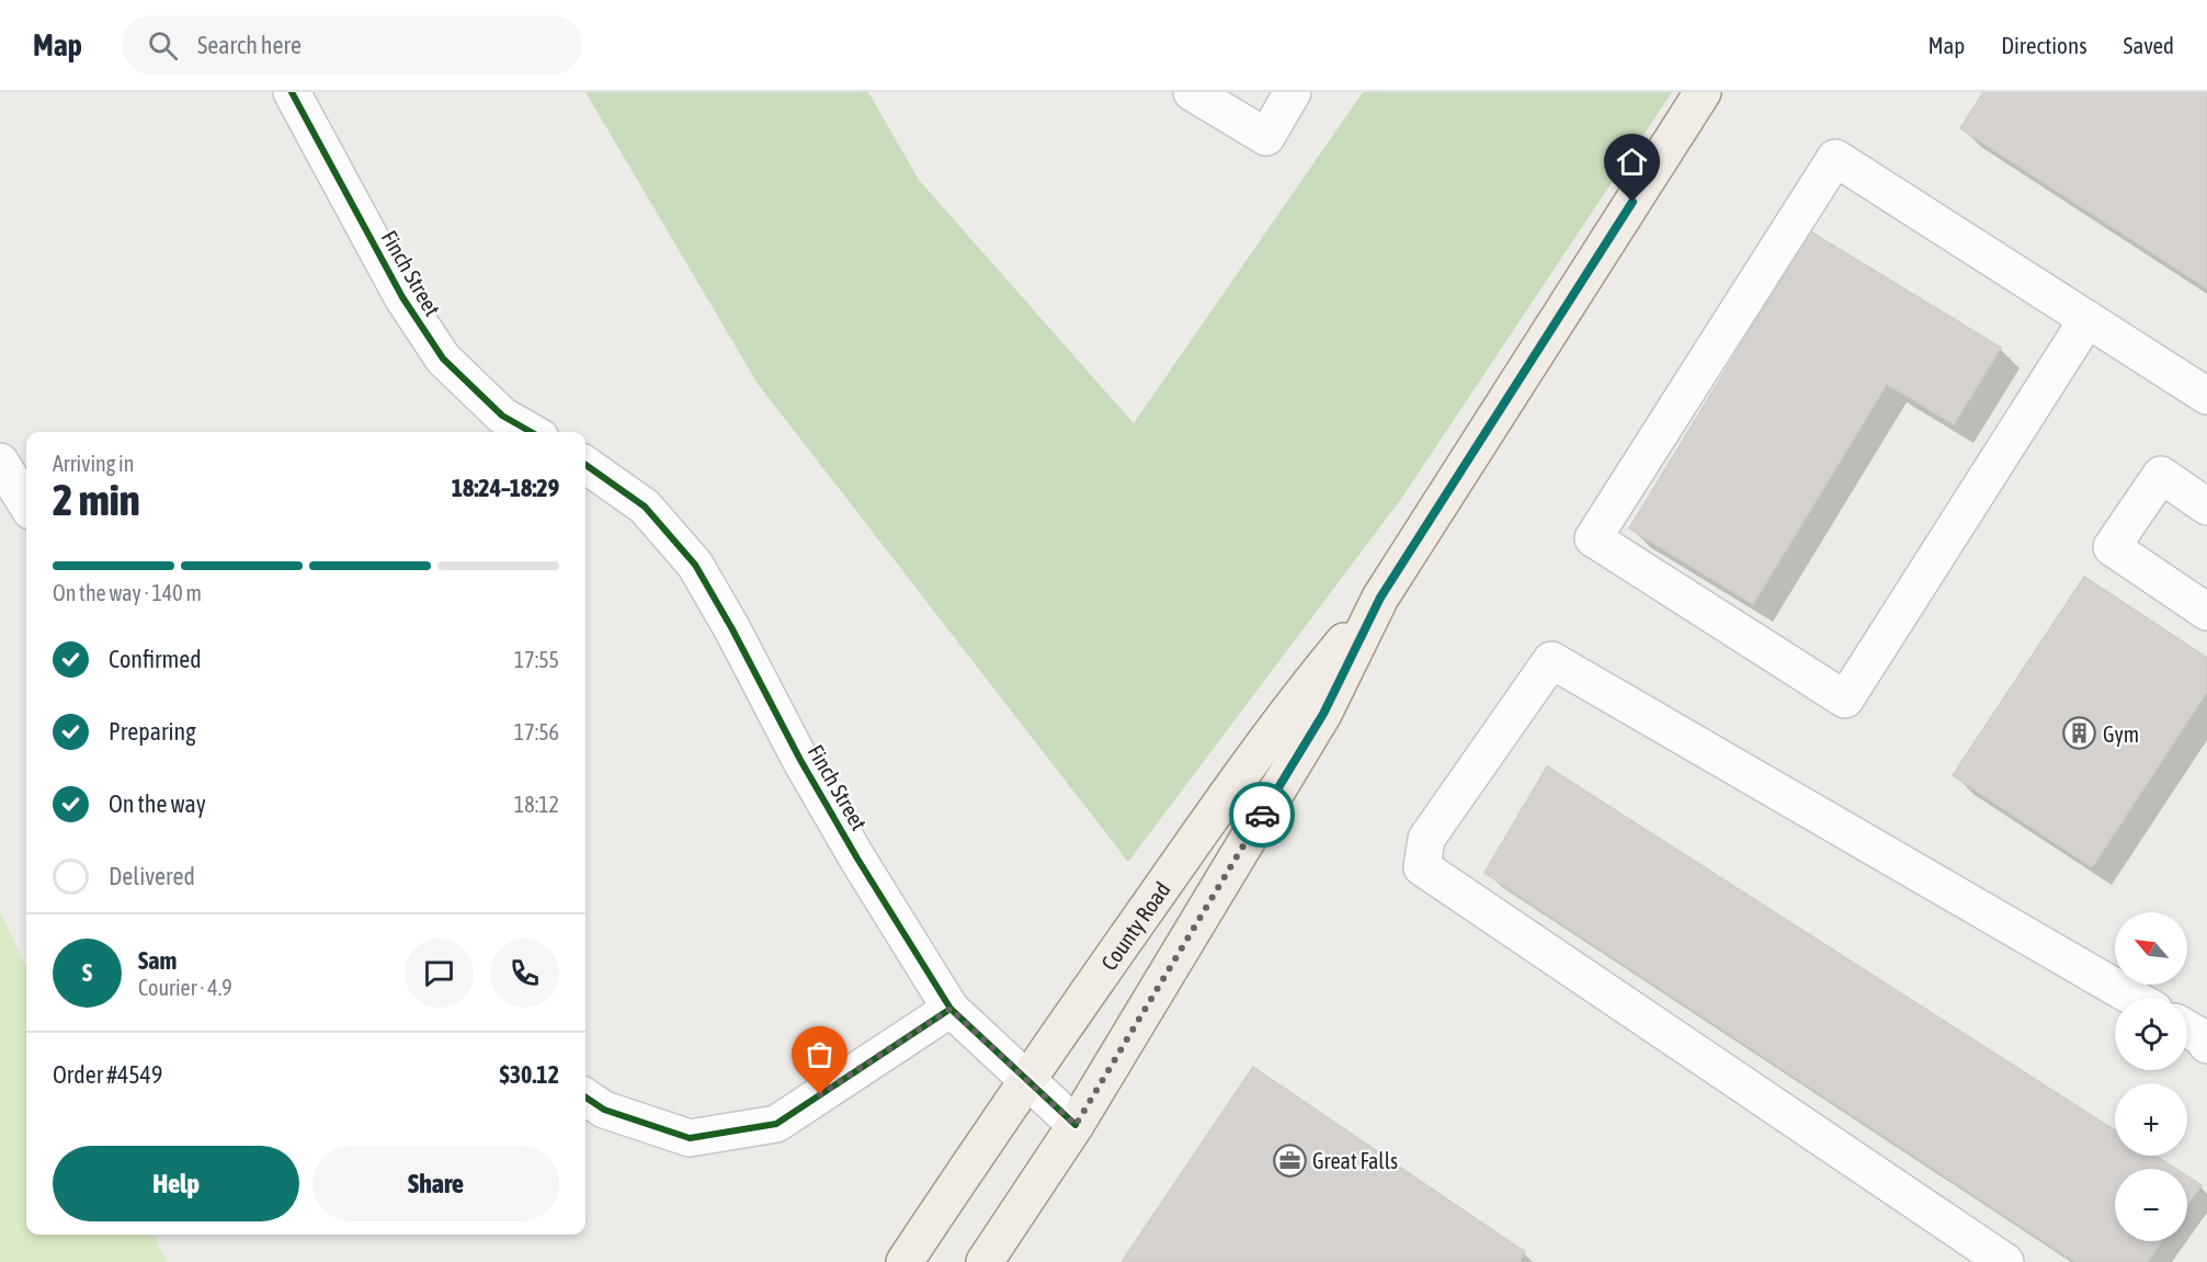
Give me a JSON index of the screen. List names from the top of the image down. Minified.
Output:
{"streets":{"main road":["County Road"],"street":["Finch Street"]},"crossings":[["Finch Street","County Road"]],"places":{"building":["Gym"],"office":["Great Falls"]},"north":"top left","page":{"header":"Map","search":"Search here","nav":["Map","Directions","Saved"],"heading":["2 min","Arriving in","18:24–18:29"],"panel":["Sam","Courier · 4.9","Order #4549","$30.12"],"bar":"On the way · 140 m","list":[["Confirmed","17:55"],["Preparing","17:56"],["On the way","18:12"],"Delivered"],"map_buttons":["+","−"],"round":"S","buttons":["Help","Share"]}}
